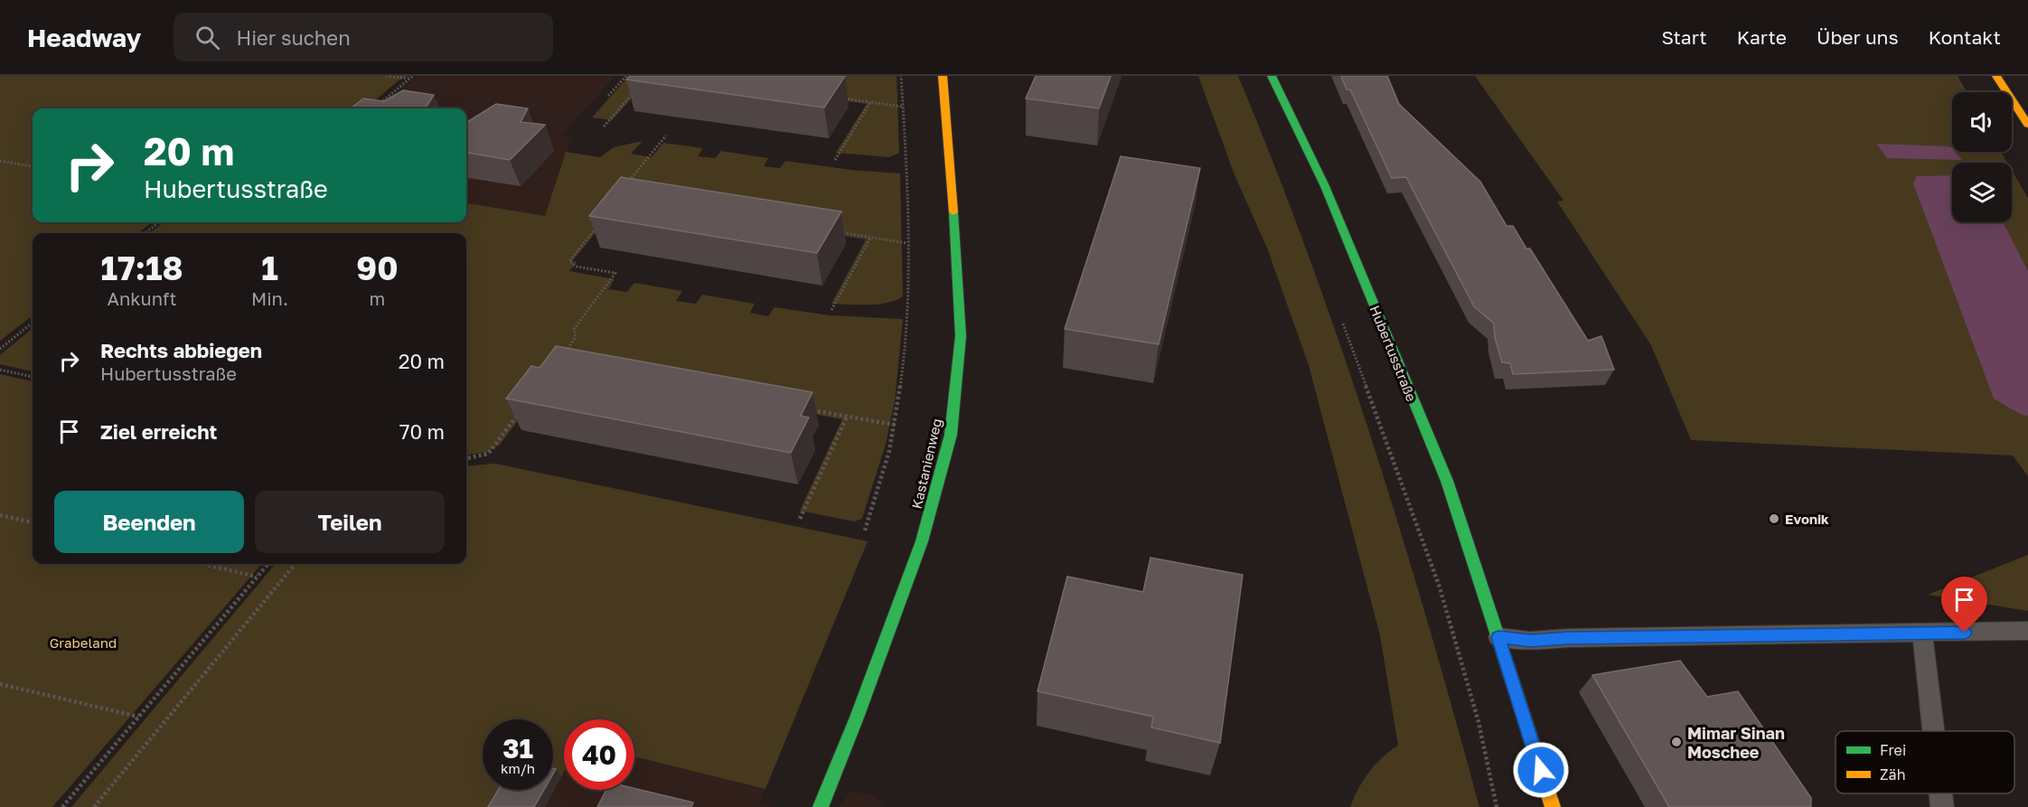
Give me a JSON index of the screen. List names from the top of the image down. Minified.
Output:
{"streets":{"main road":["Hubertusstraße","Kastanienweg"]},"parks":["Grabeland"],"places":["Evonik","Mimar Sinan Moschee"],"legend":["Frei","Zäh"],"page":{"header":"Headway","search":"Hier suchen","nav":["Start","Karte","Über uns","Kontakt"],"turn":["20 m","Hubertusstraße"],"eta":["17:18","Ankunft","1","Min.","90","m"],"list":[{"name":"Rechts abbiegen","note":"Hubertusstraße","value":"20 m"},{"name":"Ziel erreicht","value":"70 m"}],"buttons":["Beenden","Teilen"],"speed":"31 km/h","limit":"40"}}
